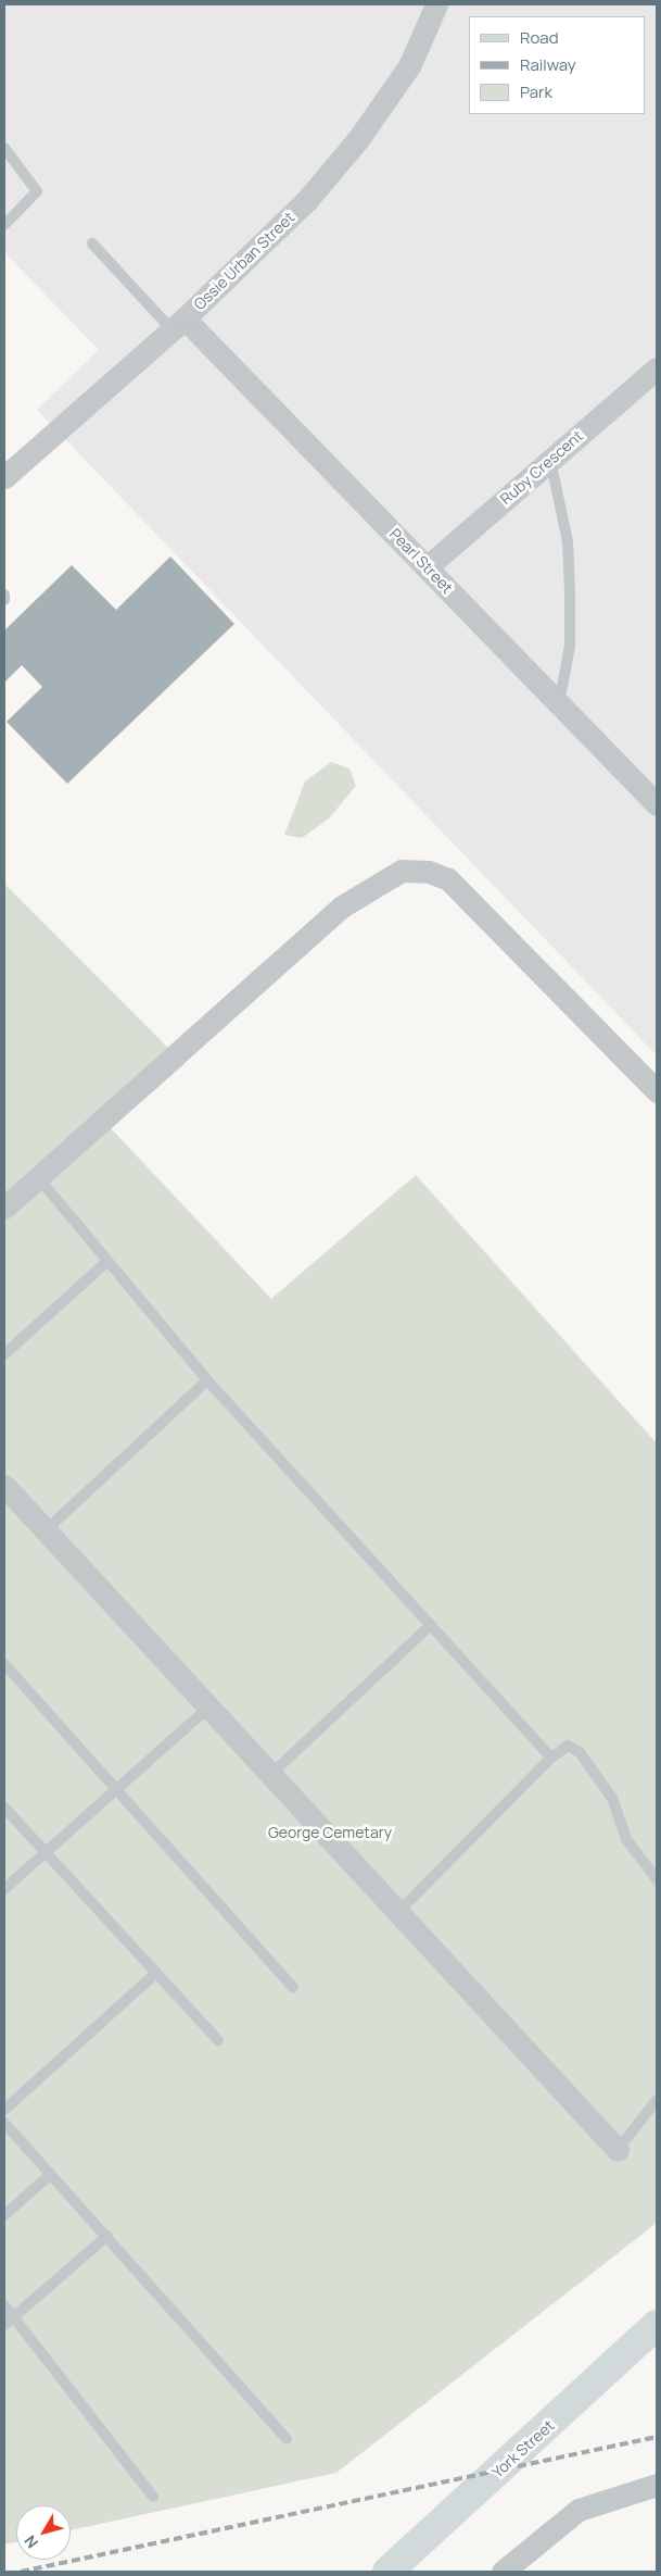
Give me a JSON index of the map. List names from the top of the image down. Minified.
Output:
{"streets":{"main road":["York Street"],"street":["Ossie Urban Street","Ruby Crescent","Pearl Street"]},"crossings":[["Ossie Urban Street","Pearl Street"],["Ruby Crescent","Pearl Street"]],"parks":["George Cemetary"],"legend":["Road","Railway","Park"],"north":"bottom left"}
